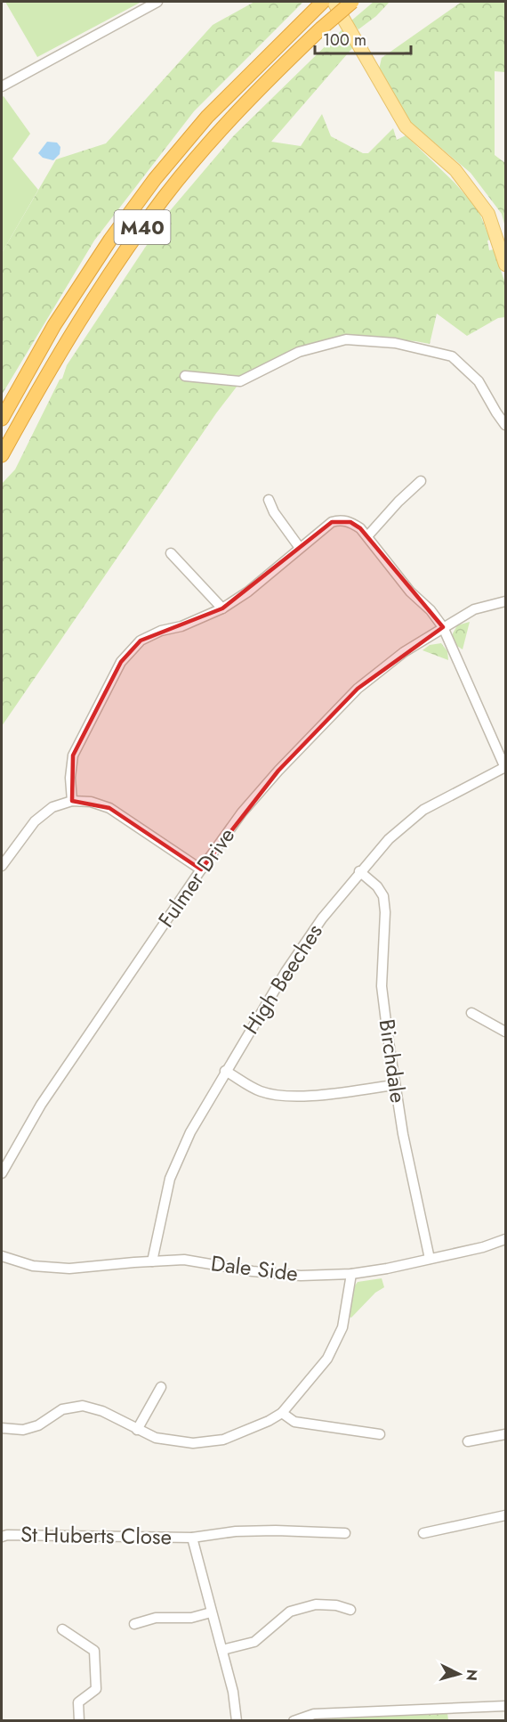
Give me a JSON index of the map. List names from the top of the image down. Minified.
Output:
{"streets":{"highway":["M40"],"street":["Fulmer Drive","High Beeches","Birchdale","Dale Side","St Huberts Close"]},"crossings":[["High Beeches","Birchdale"],["High Beeches","Dale Side"],["Birchdale","Dale Side"]],"scale_bar":"100 m","north":"right"}
